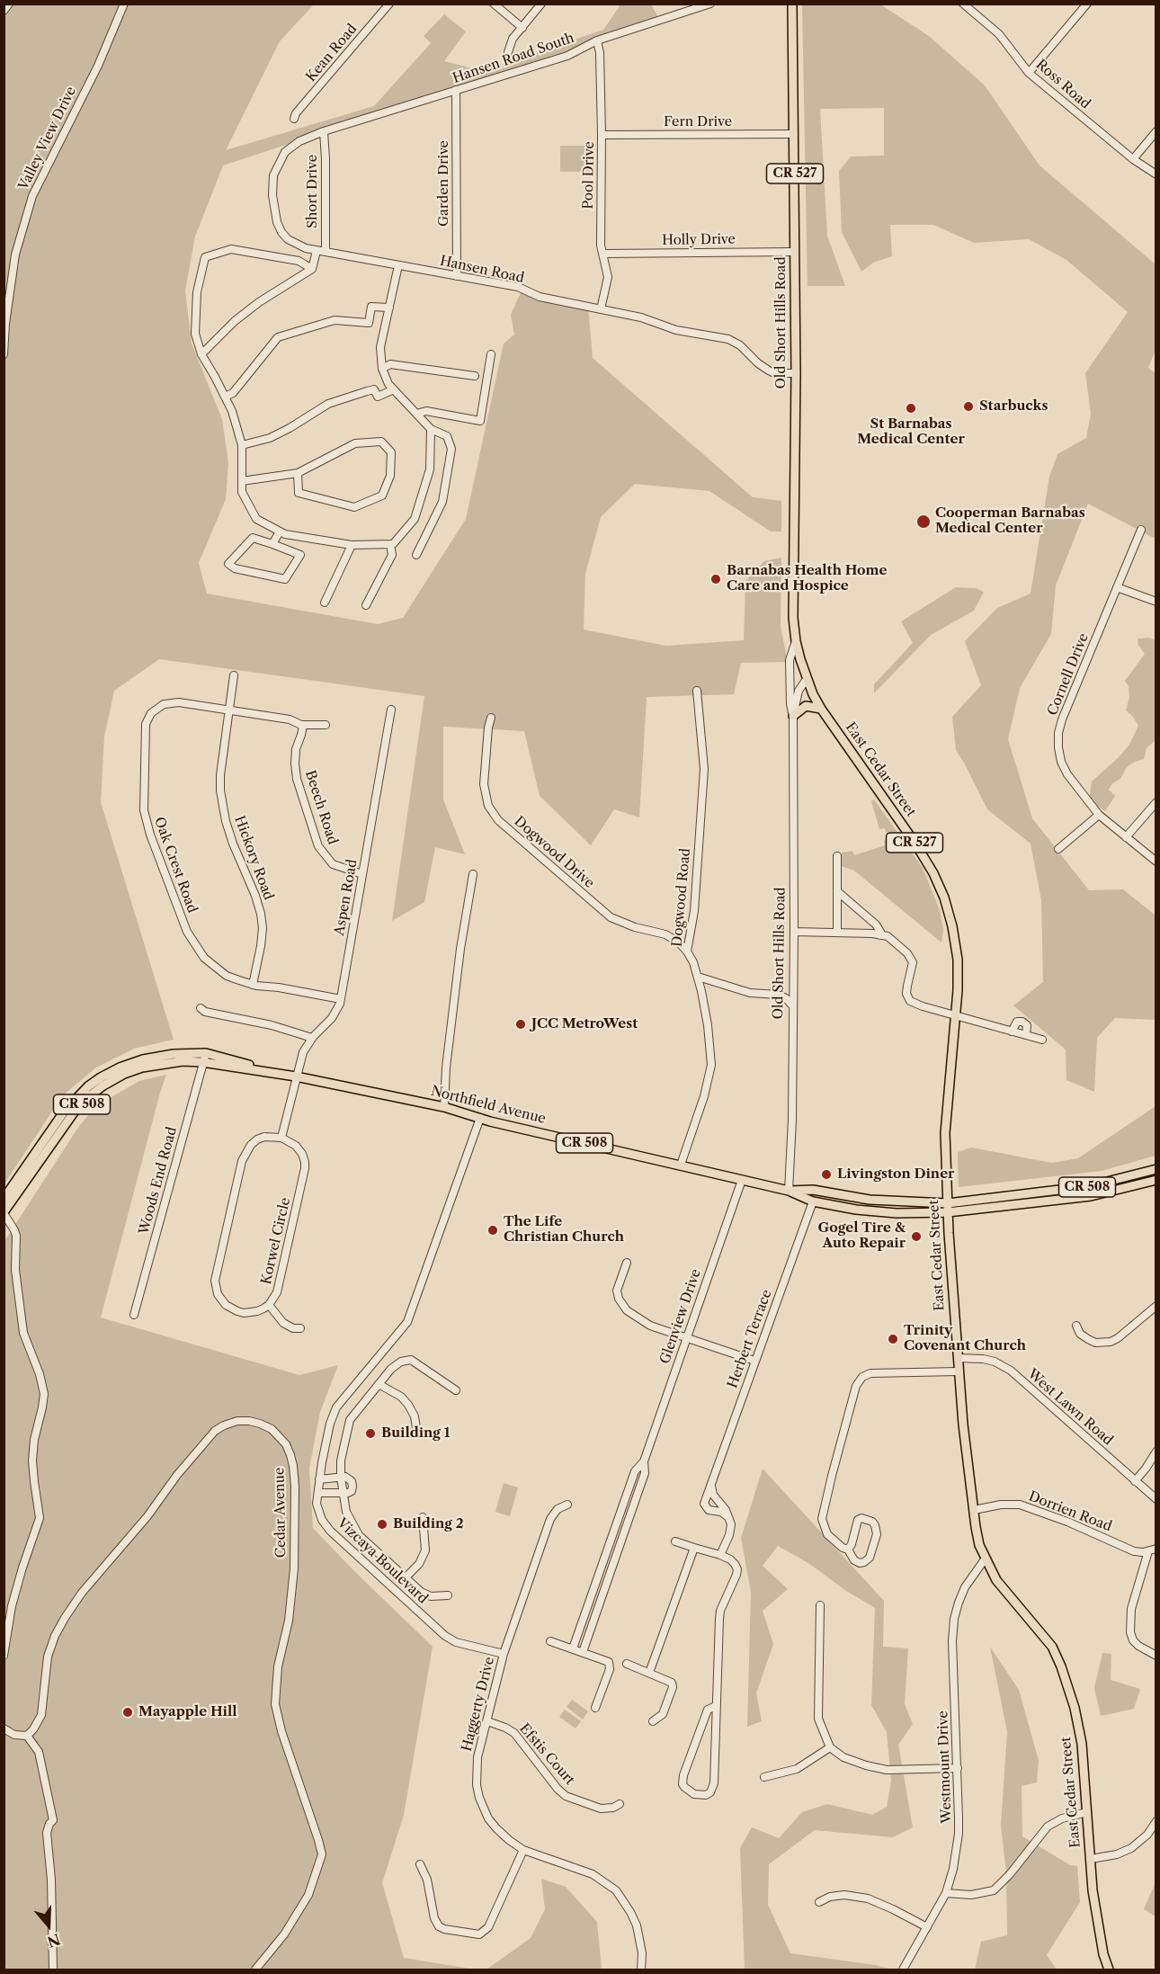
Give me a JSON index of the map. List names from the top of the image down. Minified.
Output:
{"streets":{"main road":["CR 527","Old Short Hills Road","East Cedar Street","CR 508","Northfield Avenue"],"street":["Kean Road","Hansen Road South","Ross Road","Fern Drive","Valley View Drive","Pool Drive","Garden Drive","Short Drive","Holly Drive","Hansen Road","Cornell Drive","Beech Road","Dogwood Drive","Hickory Road","Oak Crest Road","Aspen Road","Dogwood Road","Woods End Road","Korwel Circle","Glenview Drive","Herbert Terrace","West Lawn Road","Dorrien Road","Cedar Avenue","Vizcaya Boulevard","Haggerty Drive","Efstis Court","Westmount Drive"]},"crossings":[["Hansen Road South","Pool Drive"],["Hansen Road South","Garden Drive"],["Hansen Road South","Short Drive"],["Hansen Road South","Hansen Road"],["Fern Drive","Pool Drive"],["Fern Drive","Old Short Hills Road"],["Pool Drive","Holly Drive"],["Pool Drive","Hansen Road"],["Garden Drive","Hansen Road"],["Short Drive","Hansen Road"],["Holly Drive","Old Short Hills Road"],["Hansen Road","Old Short Hills Road"],["Old Short Hills Road","East Cedar Street"],["Old Short Hills Road","CR 508"],["Old Short Hills Road","Northfield Avenue"],["East Cedar Street","CR 508"],["East Cedar Street","West Lawn Road"],["East Cedar Street","Dorrien Road"],["East Cedar Street","Westmount Drive"],["Beech Road","Oak Crest Road"],["Beech Road","Aspen Road"],["Dogwood Drive","Dogwood Road"],["Hickory Road","Oak Crest Road"],["Oak Crest Road","Aspen Road"],["Aspen Road","Northfield Avenue"],["Dogwood Road","Northfield Avenue"],["CR 508","Northfield Avenue"],["CR 508","Herbert Terrace"],["Northfield Avenue","Woods End Road"],["Northfield Avenue","Glenview Drive"],["Northfield Avenue","Vizcaya Boulevard"],["Vizcaya Boulevard","Haggerty Drive"],["Haggerty Drive","Efstis Court"]],"places":["Starbucks","St Barnabas Medical Center","Cooperman Barnabas Medical Center","Barnabas Health Home Care and Hospice","JCC MetroWest","Livingston Diner","The Life Christian Church","Gogel Tire & Auto Repair","Trinity Covenant Church","Building 1","Building 2","Mayapple Hill"],"north":"bottom"}
